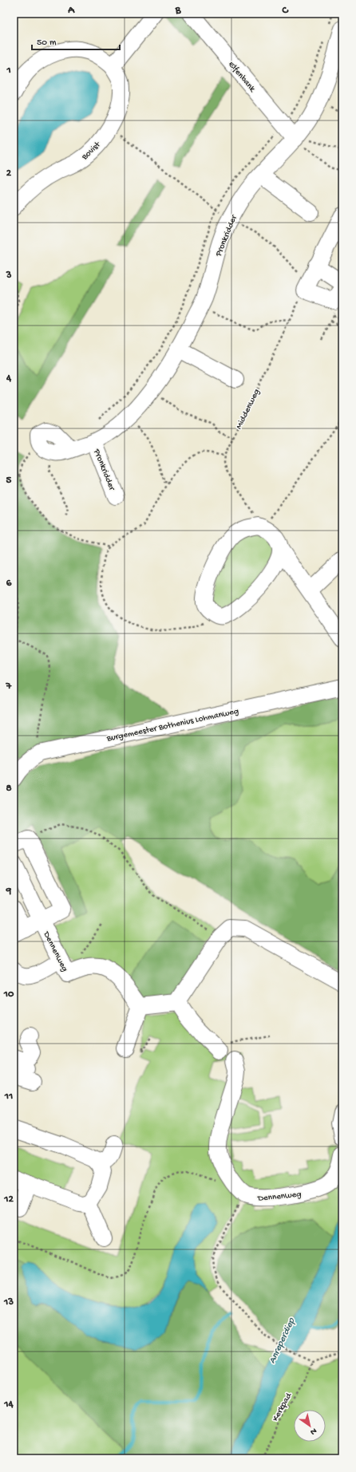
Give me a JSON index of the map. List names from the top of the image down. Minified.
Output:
{"streets":{"street":["Elfenbank","Bovist","Pronkridder","Burgemeester Bothenius Lohmanweg","Dennenweg"],"path":["Middenweg","Kerkpad"]},"crossings":[["Elfenbank","Pronkridder"]],"water":["Anreperdiep"],"scale_bar":"50 m","north":"bottom right","grid":{"columns":["A","B","C"],"rows":["1","2","3","4","5","6","7","8","9","10","11","12","13","14"]}}
